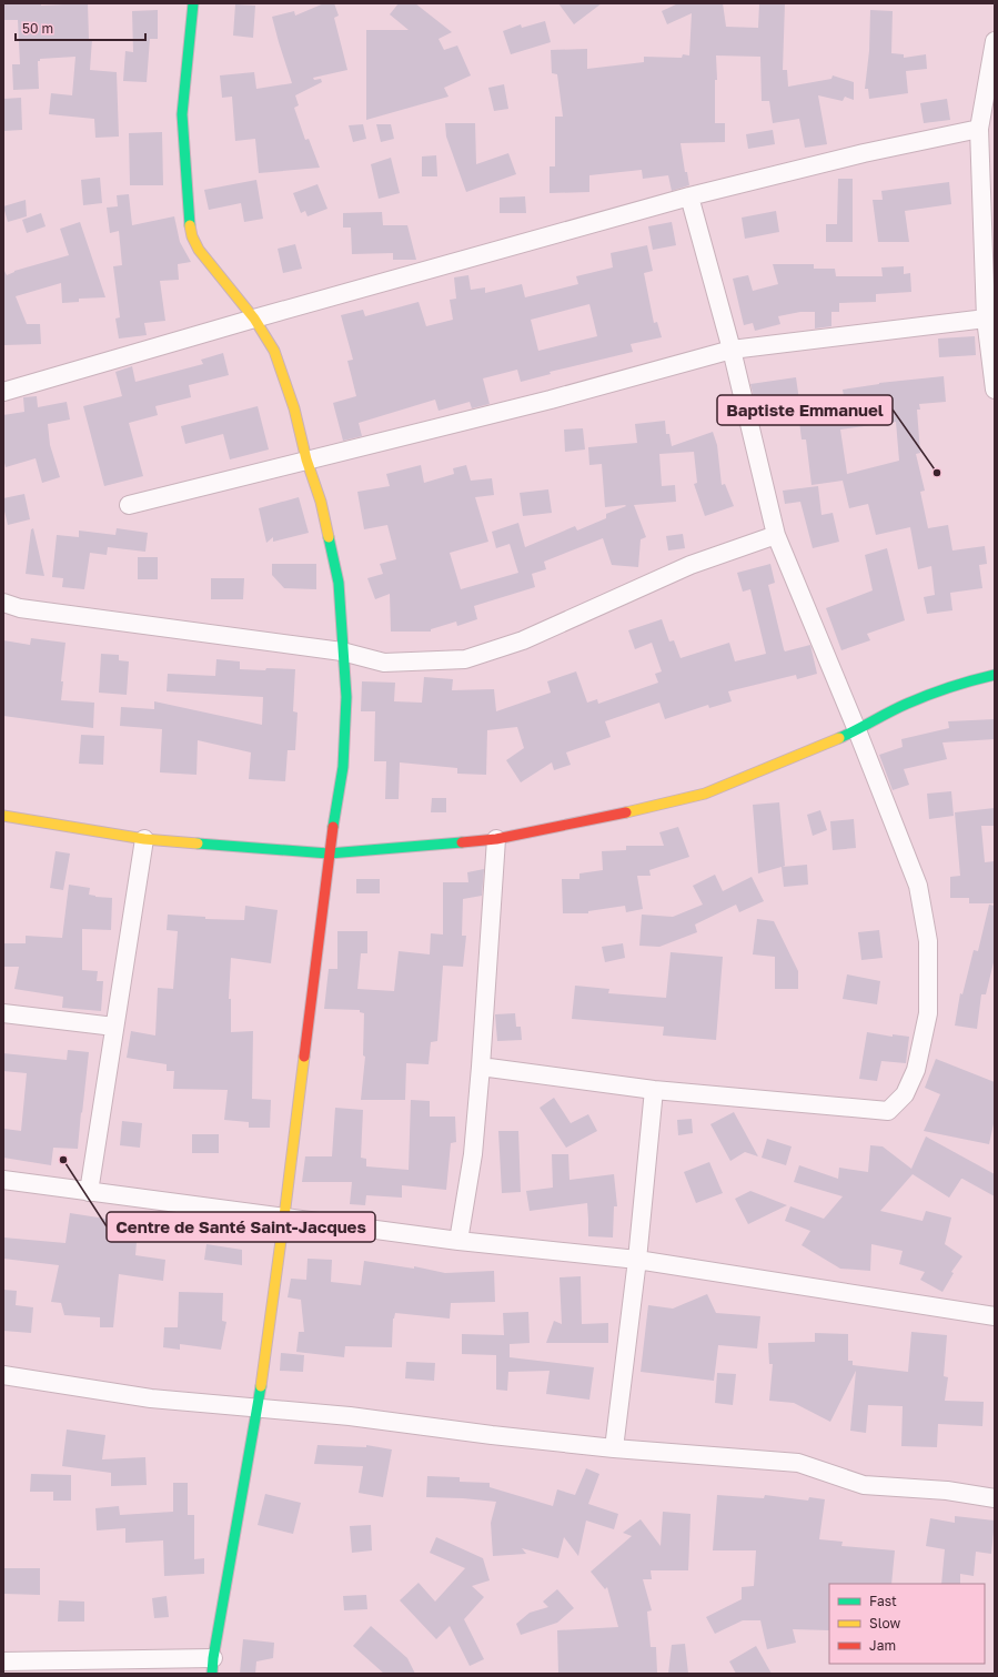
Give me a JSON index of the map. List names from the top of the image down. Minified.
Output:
{"places":["Baptiste Emmanuel","Centre de Santé Saint-Jacques"],"legend":["Fast","Slow","Jam"],"scale_bar":"50 m"}
